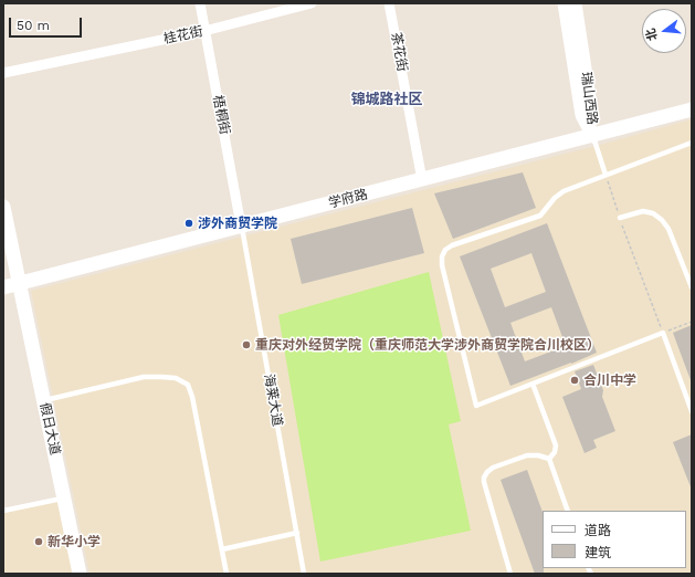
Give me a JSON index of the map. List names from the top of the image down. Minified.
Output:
{"streets":{"main road":["瑞山西路","学府路","假日大道"],"street":["桂花街","茶花街","梧桐街"],"lane":["海莱大道"]},"crossings":[["桂花街","梧桐街"],["茶花街","学府路"],["瑞山西路","学府路"],["梧桐街","学府路"],["梧桐街","海莱大道"],["学府路","海莱大道"],["学府路","假日大道"]],"districts":["锦城路社区"],"places":["涉外商贸学院","重庆对外经贸学院（重庆师范大学涉外商贸学院合川校区）","合川中学","新华小学"],"legend":["道路","建筑"],"scale_bar":"50 m","north":"left"}
